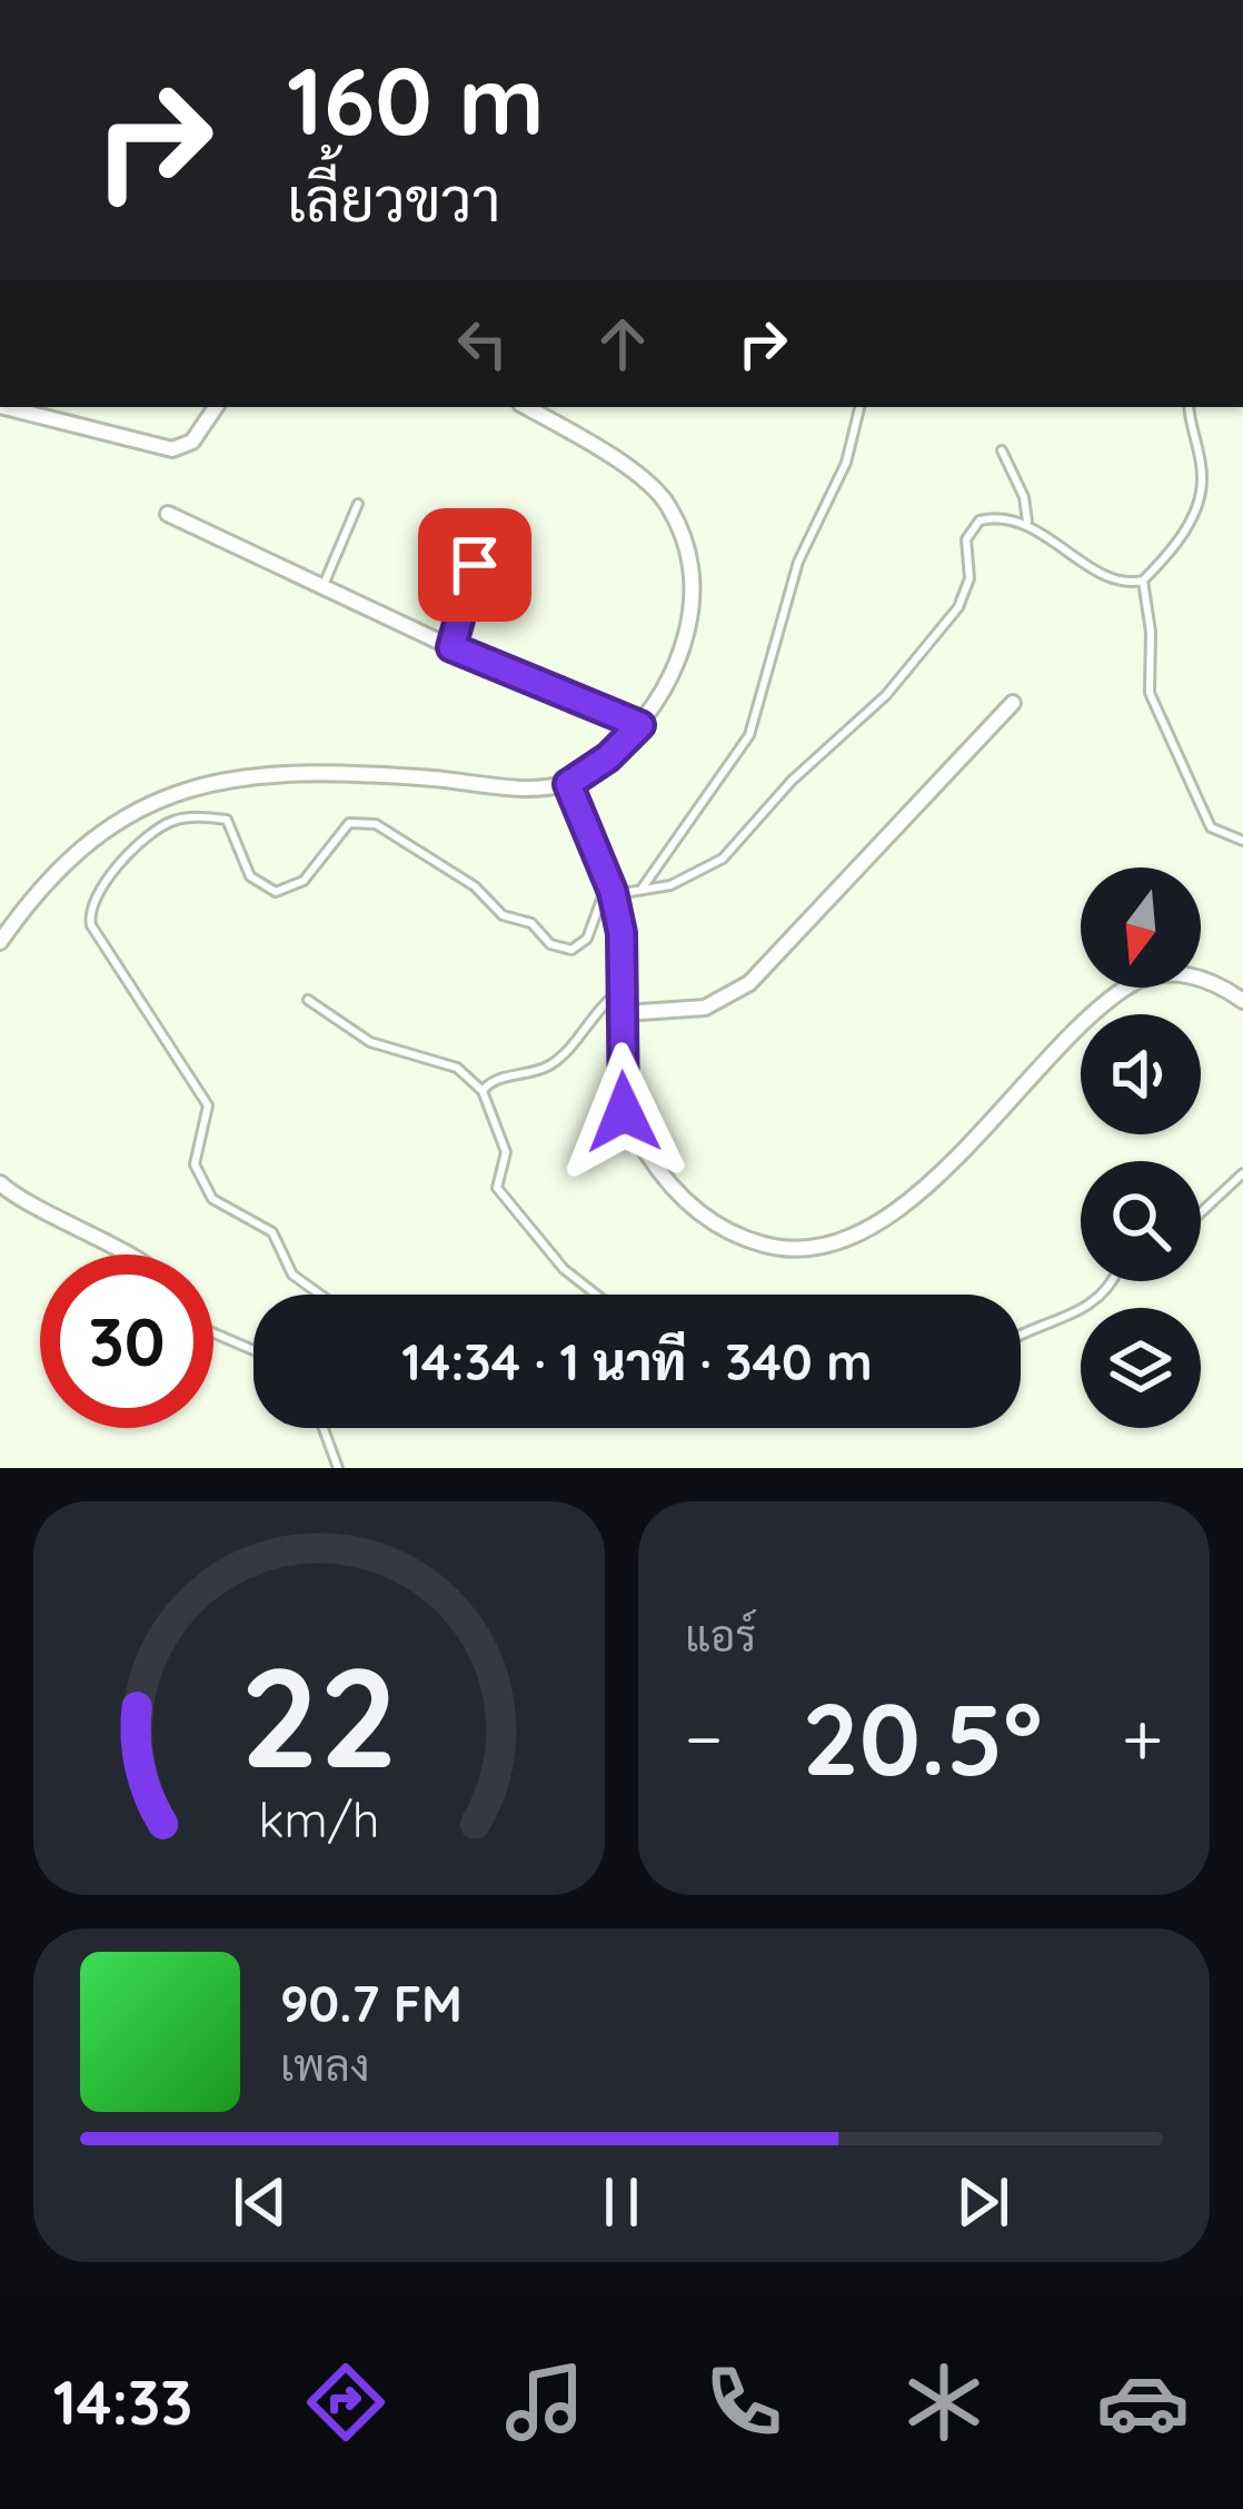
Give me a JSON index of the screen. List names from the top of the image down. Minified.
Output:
{"north":"bottom","page":{"turn":["160 m","เลี้ยวขวา"],"limit":"30","trip":"14:34 · 1 นาที · 340 m","tile":"แอร์","heat":["−","20.5°","+"],"song":["90.7 FM","เพลง"],"tabs":"14:33","gauge":["22","km/h"]}}
